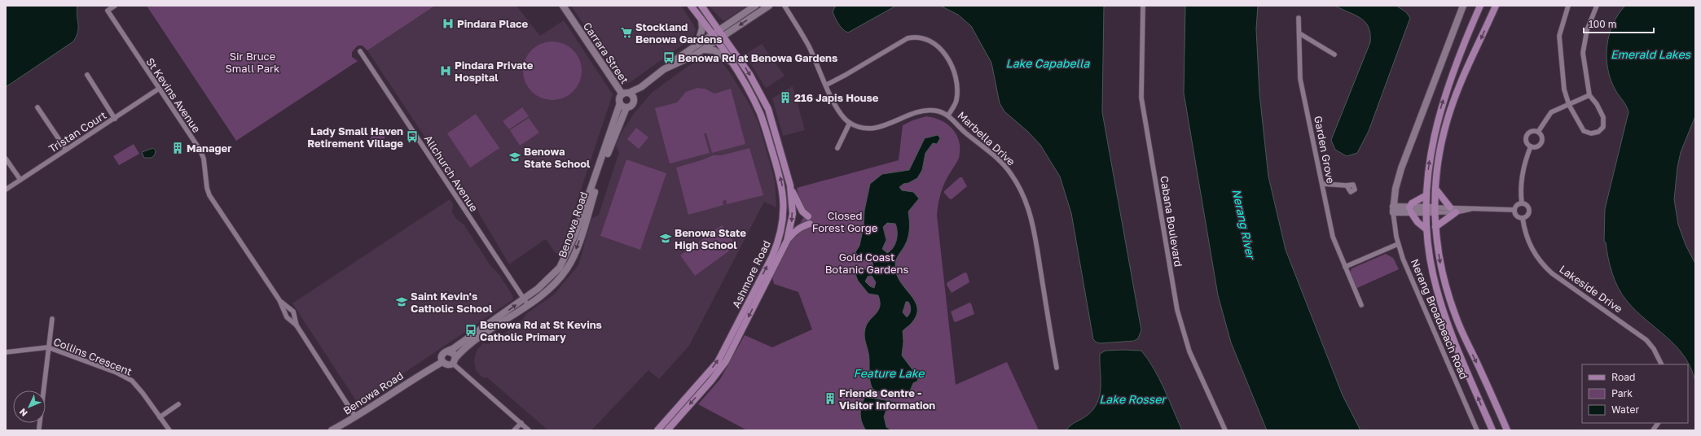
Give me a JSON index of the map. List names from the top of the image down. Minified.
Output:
{"streets":{"main road":["Carrara Street","Benowa Road","Ashmore Road","Nerang Broadbeach Road"],"street":["St Kevins Avenue","Tristan Court","Marbella Drive","Garden Grove","Allchurch Avenue","Cabana Boulevard","Lakeside Drive","Collins Crescent"]},"crossings":[["Carrara Street","Benowa Road"],["St Kevins Avenue","Tristan Court"],["St Kevins Avenue","Benowa Road"],["Allchurch Avenue","Benowa Road"]],"water":["Emerald Lakes","Lake Capabella","Nerang River","Feature Lake","Lake Rosser"],"parks":["Sir Bruce Small Park","Closed Forest Gorge","Gold Coast Botanic Gardens"],"places":{"hospital":["Pindara Place","Pindara Private Hospital"],"supermarket":["Stockland Benowa Gardens"],"bus stop":["Benowa Rd at Benowa Gardens","Lady Small Haven Retirement Village","Benowa Rd at St Kevins Catholic Primary"],"building":["216 Japis House","Manager","Friends Centre - Visitor Information"],"school or university":["Benowa State School","Benowa State High School","Saint Kevin's Catholic School"]},"legend":["Road","Park","Water"],"scale_bar":"100 m","north":"bottom left"}
